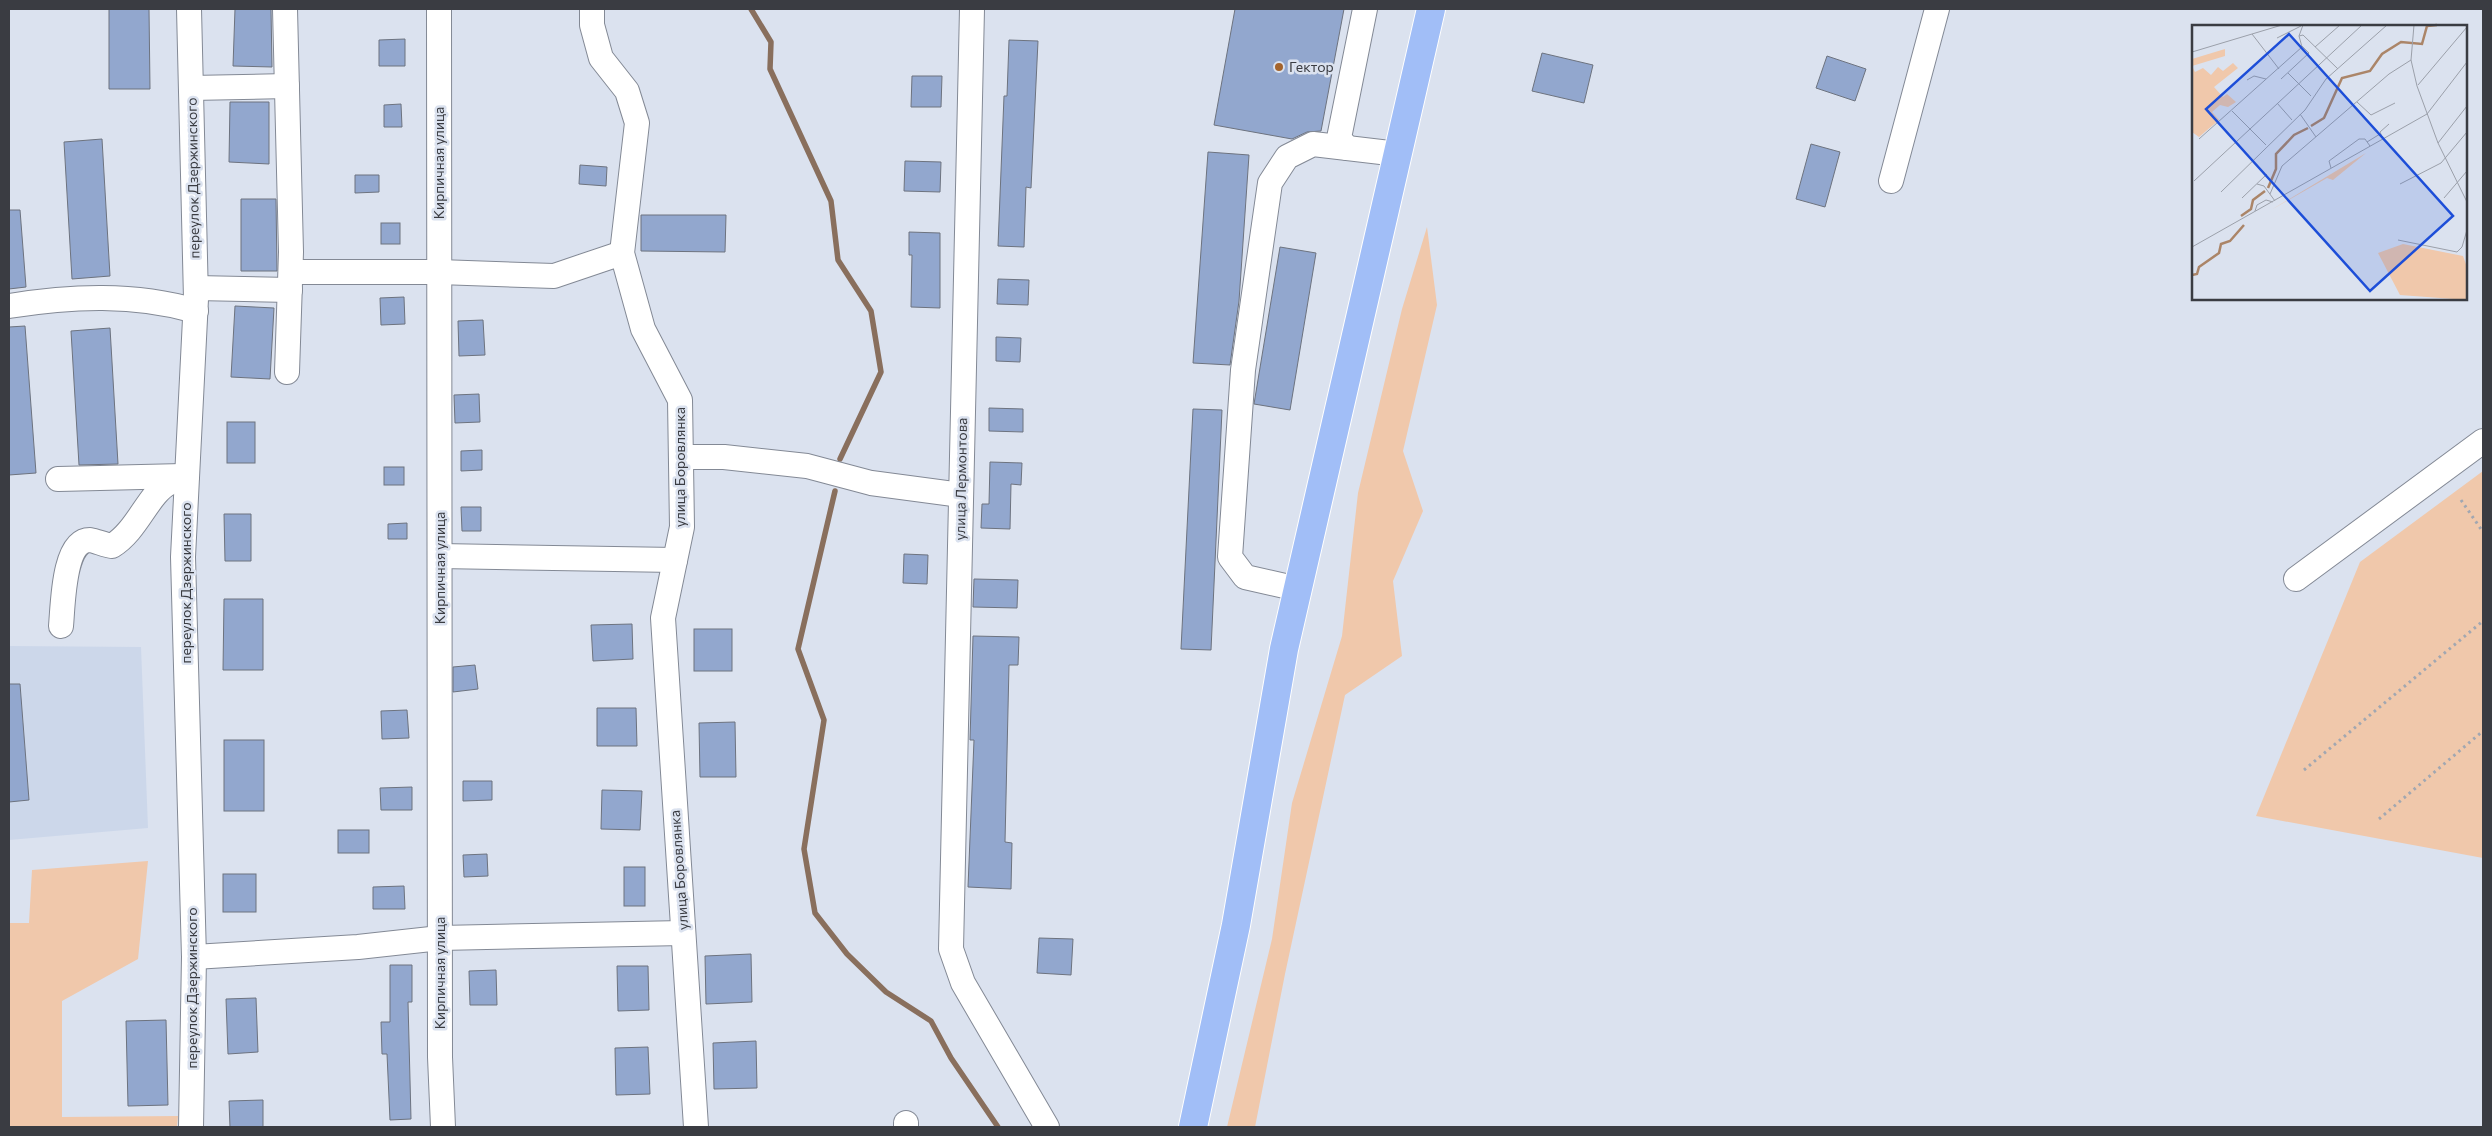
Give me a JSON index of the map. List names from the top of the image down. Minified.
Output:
{"streets":{"street":["Кирпичная улица","переулок Дзержинского","улица Боровлянка","улица Лермонтова"]},"places":["Гектор"]}
